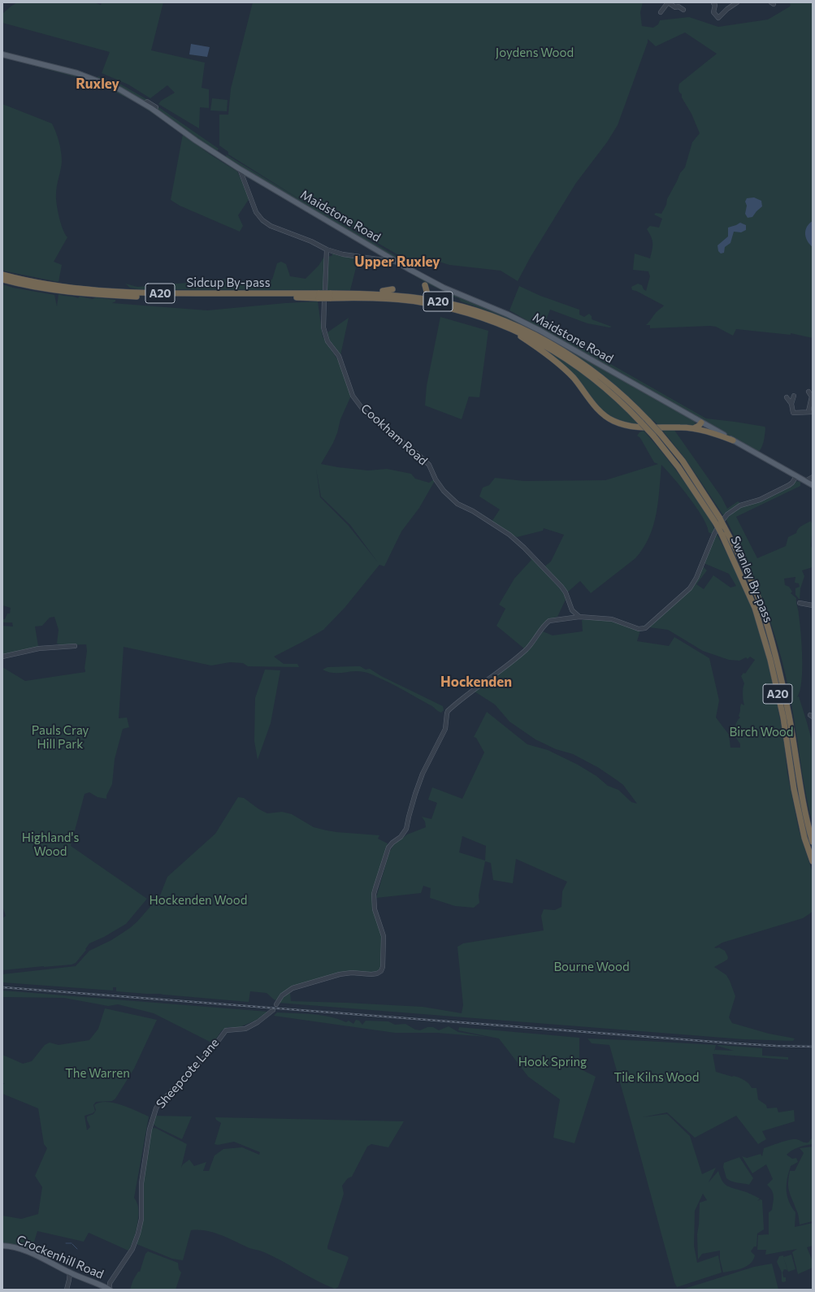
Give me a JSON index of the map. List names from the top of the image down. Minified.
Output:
{"streets":{"highway":["Sidcup By-pass","A20","Swanley By-pass"],"main road":["Maidstone Road","Crockenhill Road"],"street":["Cookham Road","Sheepcote Lane"]},"crossings":[["Maidstone Road","A20"],["Sidcup By-pass","A20"],["Sidcup By-pass","Cookham Road"],["Sidcup By-pass","Swanley By-pass"],["Sheepcote Lane","Crockenhill Road"]],"districts":["Ruxley","Upper Ruxley","Hockenden"],"parks":["Joydens Wood","Pauls Cray Hill Park","Birch Wood","Highland's Wood","Hockenden Wood","Bourne Wood","Hook Spring","The Warren","Tile Kilns Wood"]}
